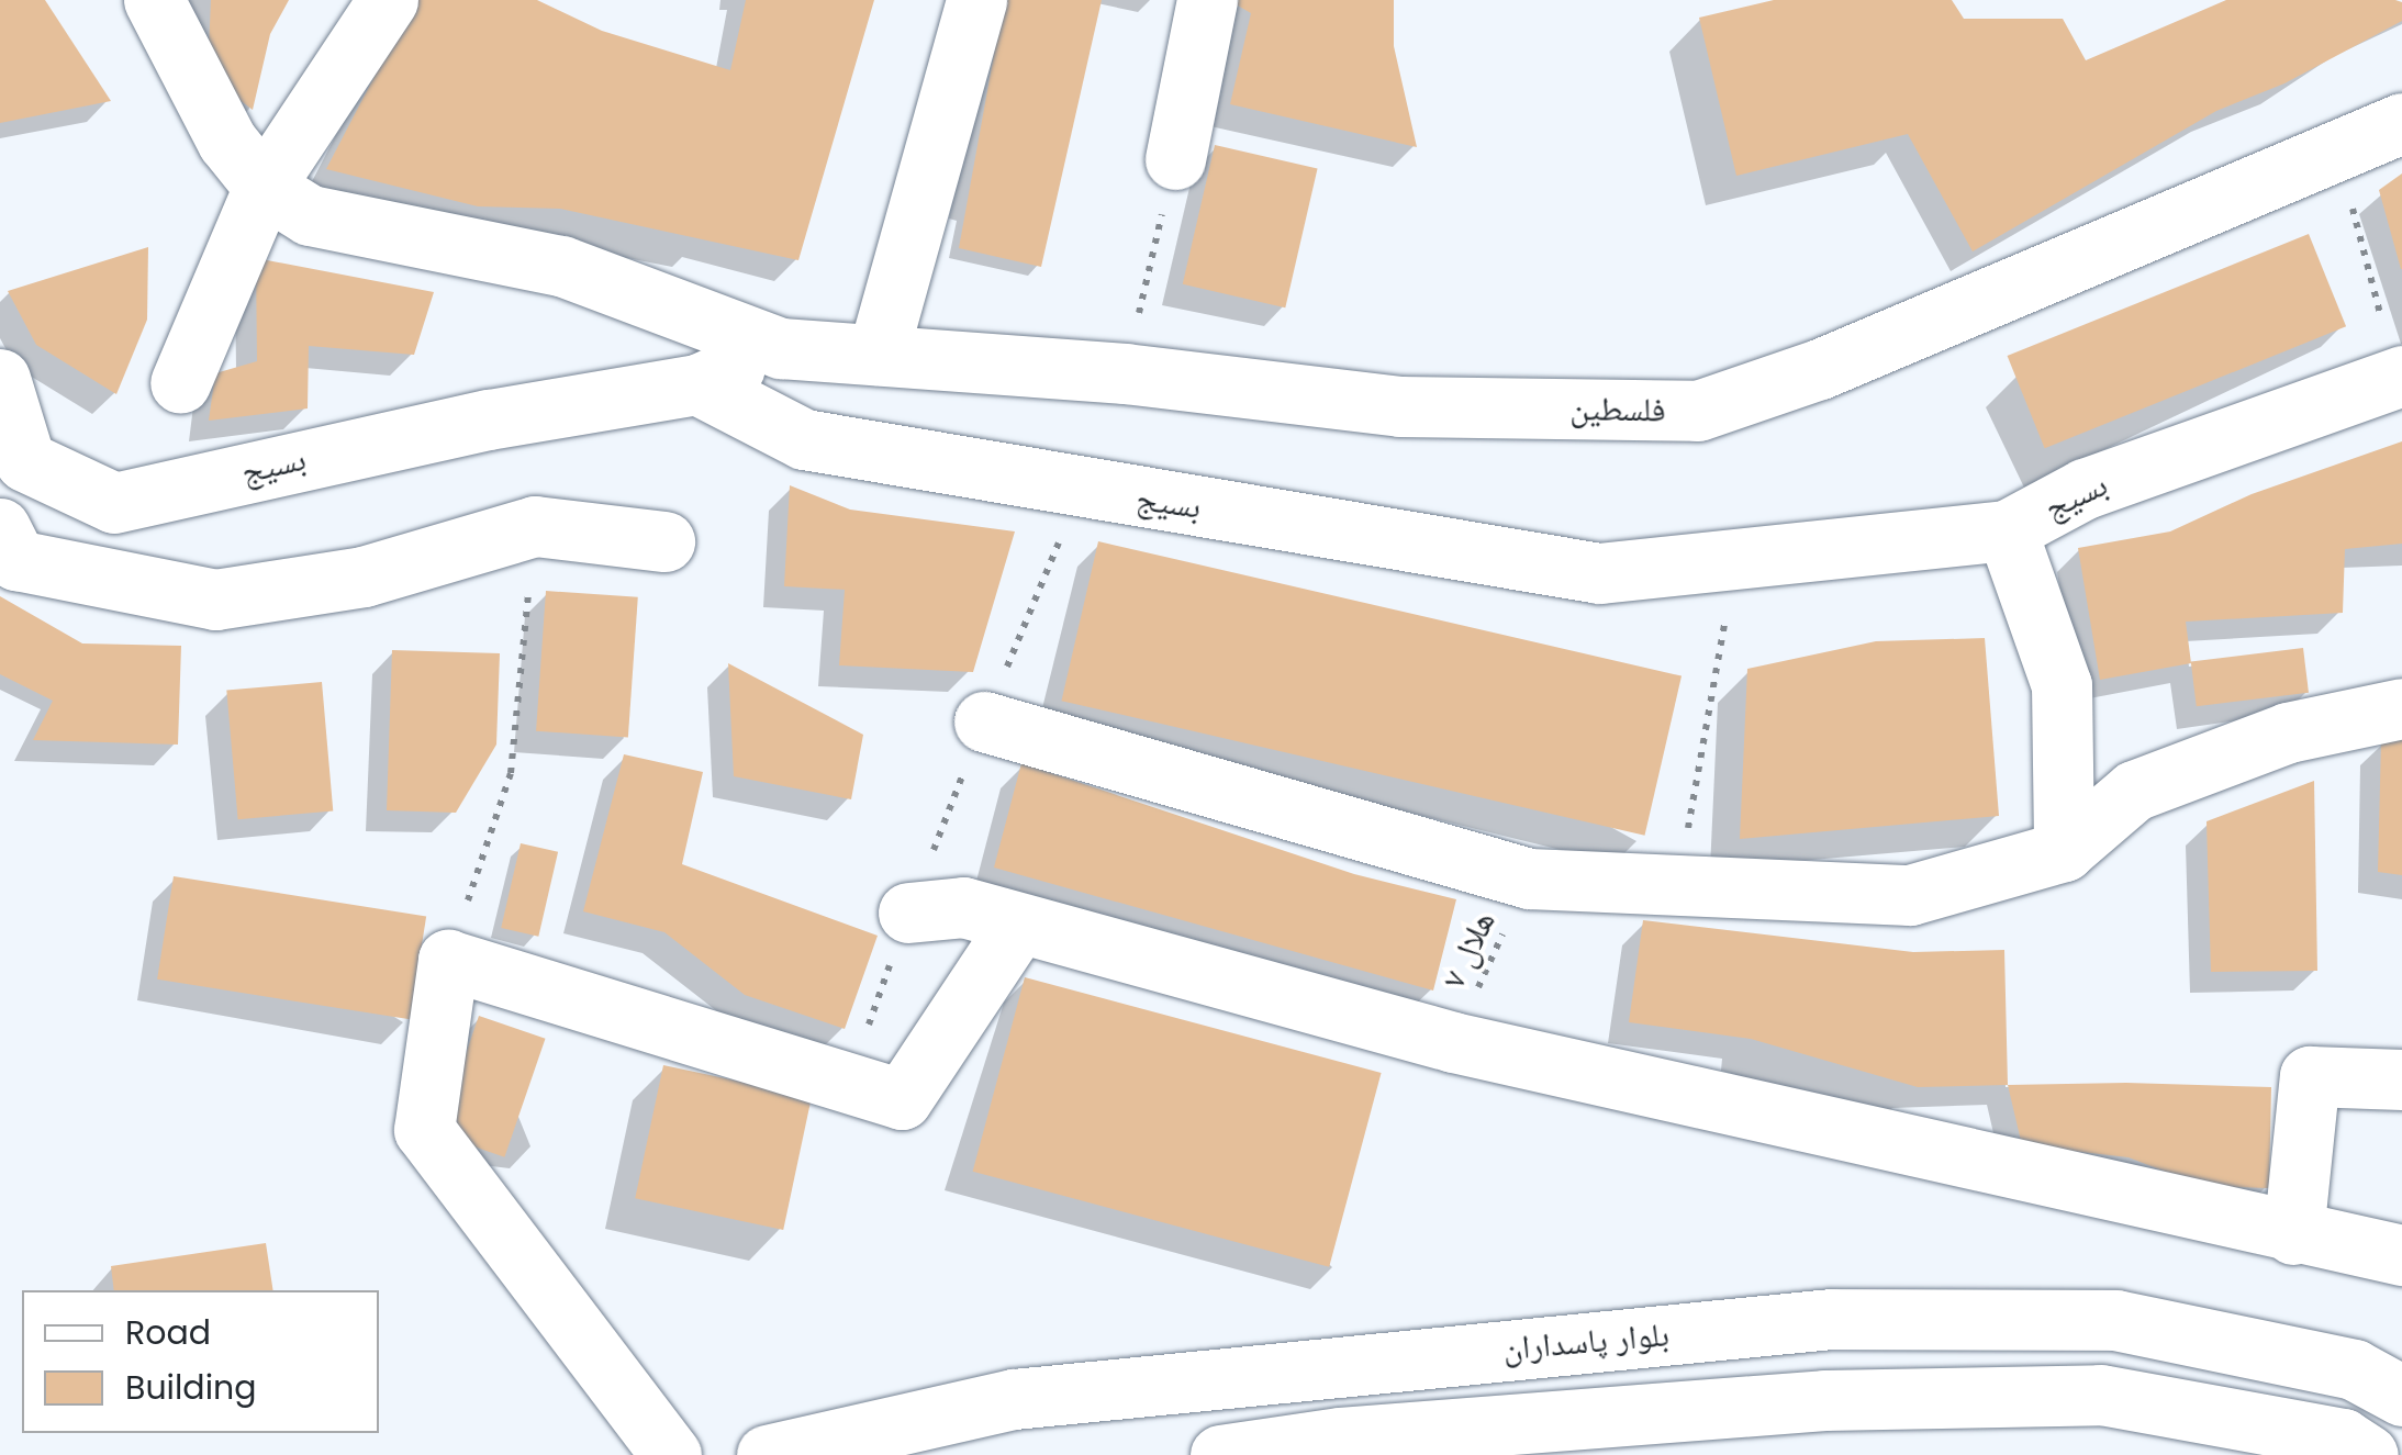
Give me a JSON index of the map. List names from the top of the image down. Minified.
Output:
{"streets":{"street":["فلسطین","بسیج","بلوار پاسداران"],"path":["هلال ۷"]},"legend":["Road","Building"]}
